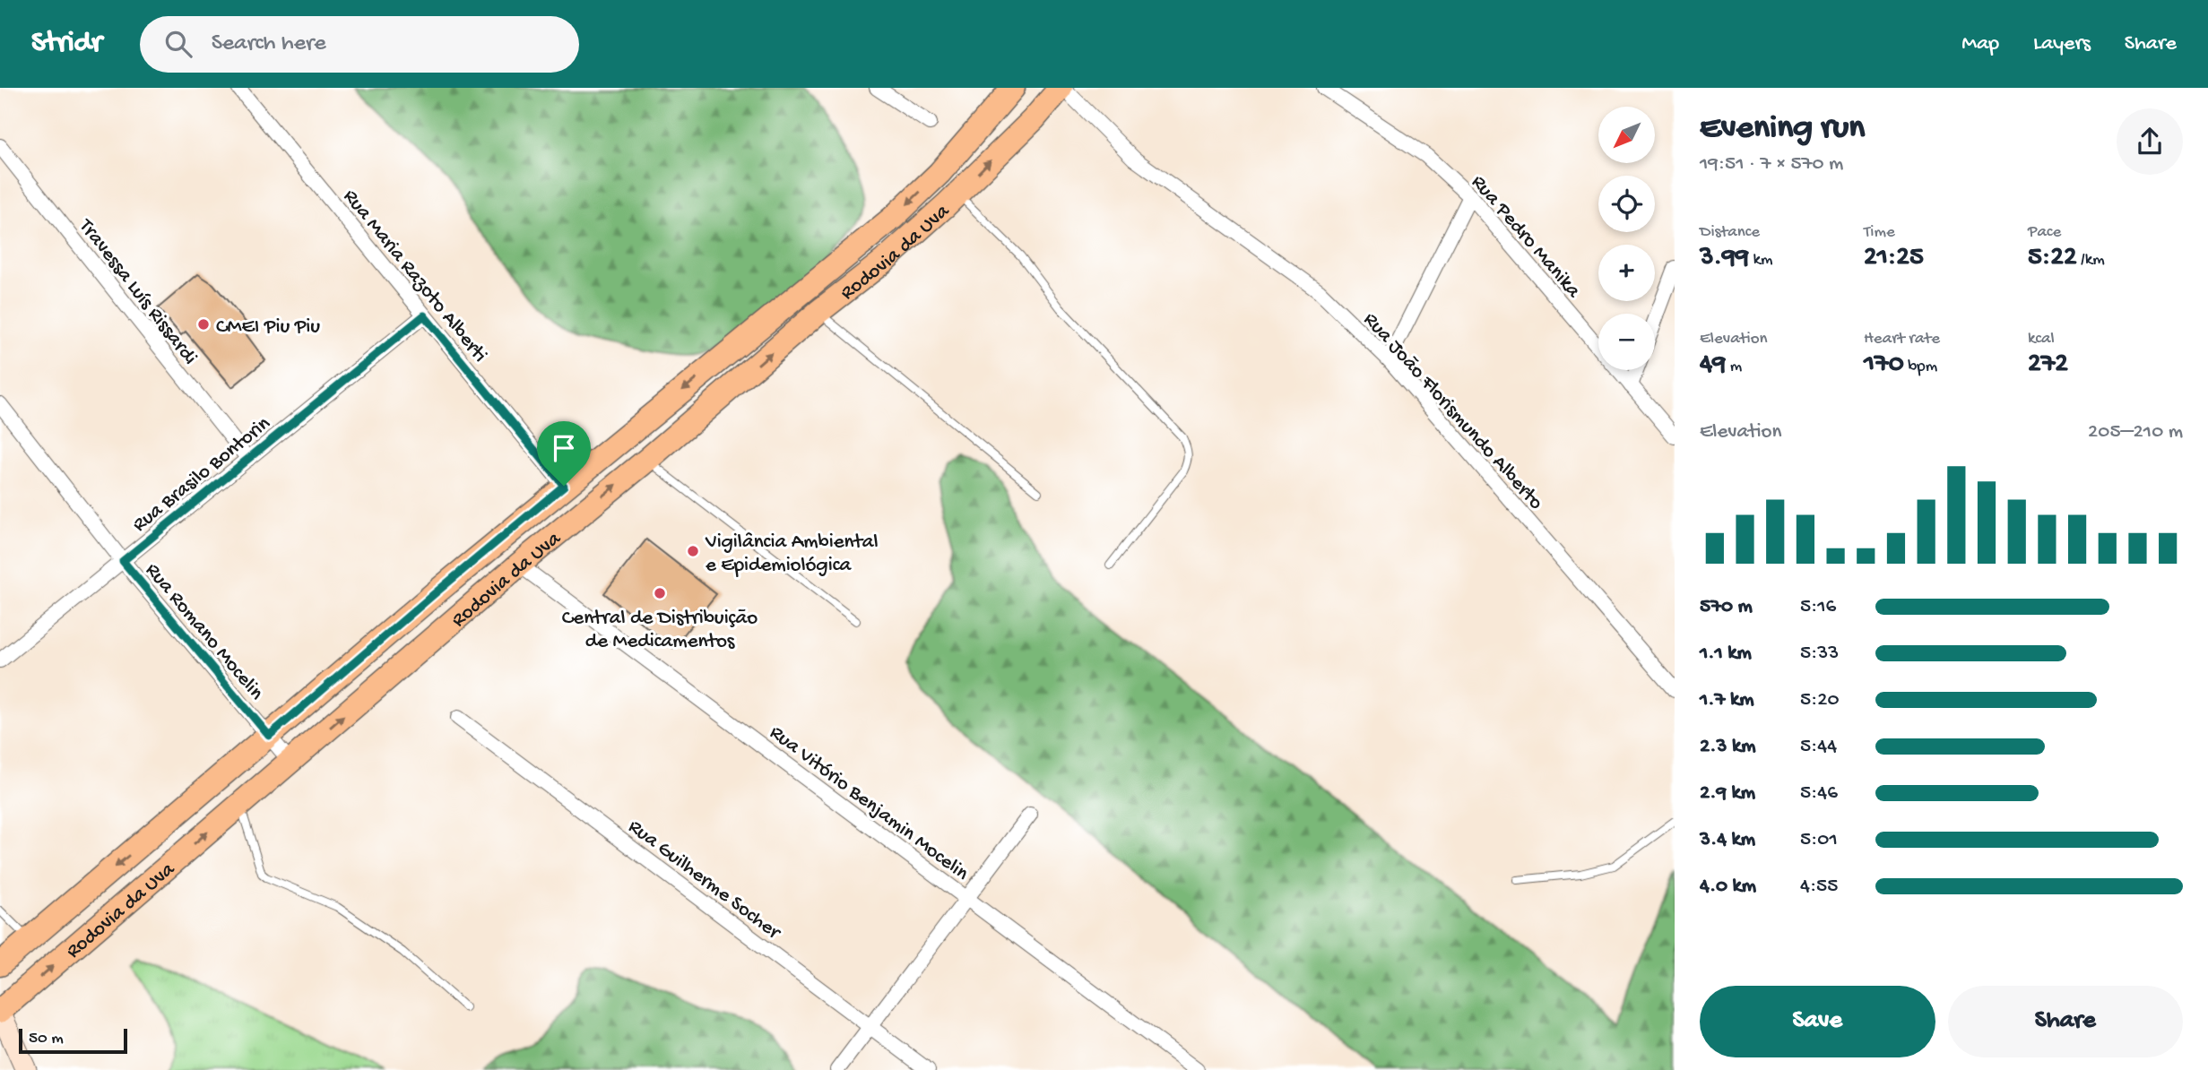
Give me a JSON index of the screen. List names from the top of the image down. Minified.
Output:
{"streets":{"main road":["Rodovia da Uva"],"street":["Rua Pedro Manika","Rua Maria Razoto Alberti","Travessa Luís Rissardi","Rua João Florismundo Alberto","Rua Brasilo Bontorin","Rua Romano Mocelin","Rua Vitório Benjamin Mocelin","Rua Guilherme Socher"]},"crossings":[["Rodovia da Uva","Rua Maria Razoto Alberti"],["Rodovia da Uva","Rua João Florismundo Alberto"],["Rodovia da Uva","Rua Romano Mocelin"],["Rodovia da Uva","Rua Vitório Benjamin Mocelin"],["Rua Maria Razoto Alberti","Rua Brasilo Bontorin"],["Travessa Luís Rissardi","Rua Brasilo Bontorin"],["Rua Brasilo Bontorin","Rua Romano Mocelin"]],"places":["CMEI Piu Piu","Vigilância Ambiental e Epidemiológica","Central de Distribuição de Medicamentos"],"scale_bar":"50 m","north":"bottom left","page":{"header":"Stridr","search":"Search here","nav":["Map","Layers","Share"],"heading":["Evening run","19:51 · 7 × 570 m"],"map_buttons":["+","−"],"stats":[["Distance","3.99 km"],["Time","21:25"],["Pace","5:22 /km"],["Elevation","49 m"],["Heart rate","170 bpm"],["kcal","272"]],"chart":["Elevation","205–210 m"],"list":[{"name":"570 m","note":"5:16"},{"name":"1.1 km","note":"5:33"},{"name":"1.7 km","note":"5:20"},{"name":"2.3 km","note":"5:44"},{"name":"2.9 km","note":"5:46"},{"name":"3.4 km","note":"5:01"},{"name":"4.0 km","note":"4:55"}],"buttons":["Save","Share"],"scale":"50 m"}}
